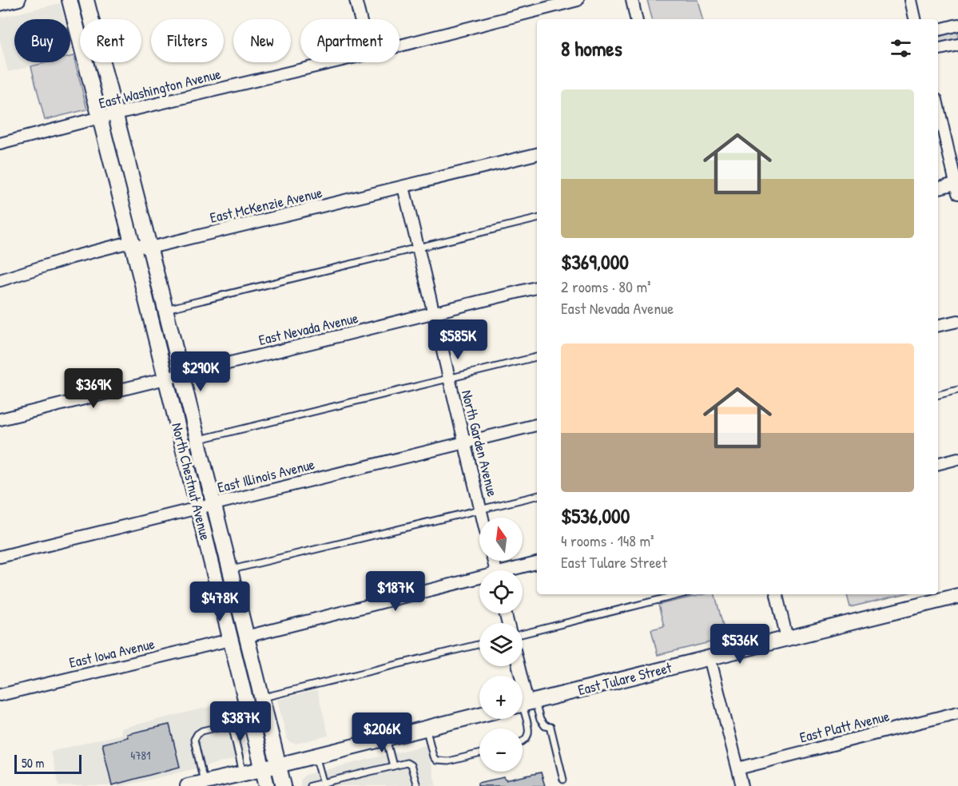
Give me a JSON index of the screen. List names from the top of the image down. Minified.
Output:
{"streets":{"main road":["North Chestnut Avenue","East Tulare Street"],"street":["East Washington Avenue","East McKenzie Avenue","East Nevada Avenue","North Garden Avenue","East Illinois Avenue","East Iowa Avenue","East Platt Avenue"]},"crossings":[["East Washington Avenue","North Chestnut Avenue"],["East McKenzie Avenue","North Garden Avenue"],["East McKenzie Avenue","North Chestnut Avenue"],["East Nevada Avenue","North Garden Avenue"],["East Nevada Avenue","North Chestnut Avenue"],["North Garden Avenue","East Illinois Avenue"],["East Illinois Avenue","North Chestnut Avenue"],["North Chestnut Avenue","East Iowa Avenue"]],"house_numbers":["4781"],"scale_bar":"50 m","north":"top","page":{"chip":["Buy","Rent","Filters","New","Apartment"],"heading":"8 homes","list":[{"name":"$369,000","note":"2 rooms · 80 m² · East Nevada Avenue"},{"name":"$536,000","note":"4 rooms · 148 m² · East Tulare Street"}],"price":["$585K","$290K","$369K","$187K","$478K","$536K","$387K","$206K"],"map_buttons":["+","−"],"scale":"50 m"}}
